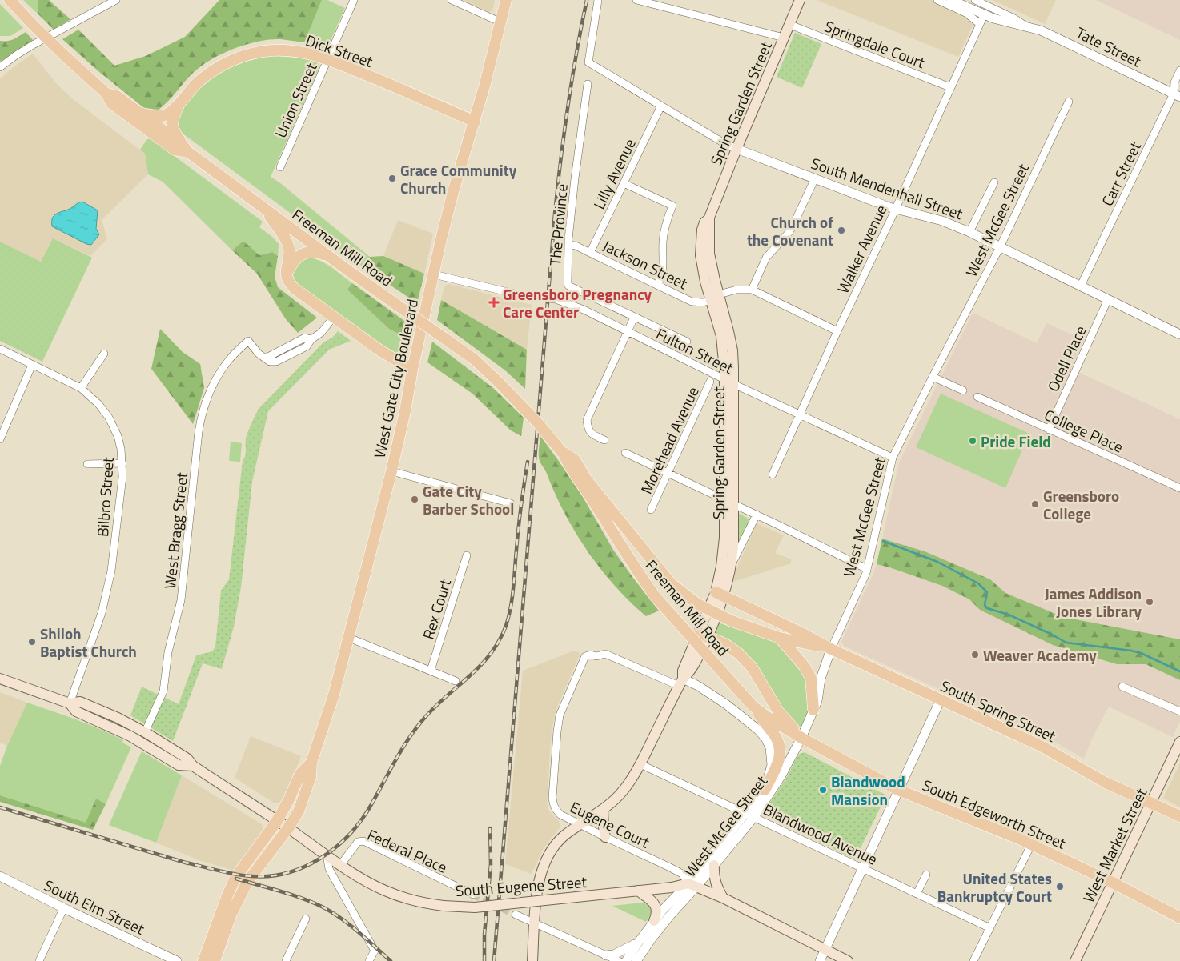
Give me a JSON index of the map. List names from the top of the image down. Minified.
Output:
{"streets":{"main road":["Dick Street","Spring Garden Street","Freeman Mill Road","West Gate City Boulevard","South Spring Street","South Edgeworth Street","West Market Street","South Eugene Street"],"street":["Springdale Court","Tate Street","Union Street","Lilly Avenue","Carr Street","South Mendenhall Street","West McGee Street","The Province","Walker Avenue","Jackson Street","Fulton Street","Odell Place","College Place","Morehead Avenue","Bilbro Street","West Bragg Street","Rex Court","Eugene Court","Blandwood Avenue","Federal Place","South Elm Street"]},"crossings":[["Springdale Court","Spring Garden Street"],["Springdale Court","Walker Avenue"],["Tate Street","Carr Street"],["Tate Street","Walker Avenue"],["Dick Street","Union Street"],["Dick Street","West Gate City Boulevard"],["Spring Garden Street","South Mendenhall Street"],["Spring Garden Street","Jackson Street"],["Spring Garden Street","Fulton Street"],["Spring Garden Street","Eugene Court"],["Spring Garden Street","Blandwood Avenue"],["Lilly Avenue","South Mendenhall Street"],["Lilly Avenue","Jackson Street"],["Carr Street","South Mendenhall Street"],["South Mendenhall Street","West McGee Street"],["South Mendenhall Street","Walker Avenue"],["South Mendenhall Street","Odell Place"],["West McGee Street","Freeman Mill Road"],["West McGee Street","Fulton Street"],["West McGee Street","South Spring Street"],["West McGee Street","South Edgeworth Street"],["West McGee Street","Eugene Court"],["West McGee Street","Blandwood Avenue"],["West McGee Street","South Eugene Street"],["The Province","Jackson Street"],["Freeman Mill Road","South Spring Street"],["Freeman Mill Road","South Edgeworth Street"],["Walker Avenue","Fulton Street"],["Fulton Street","West Gate City Boulevard"],["Odell Place","College Place"],["West Gate City Boulevard","South Eugene Street"],["Bilbro Street","South Eugene Street"],["West Bragg Street","South Eugene Street"],["South Spring Street","West Market Street"],["South Edgeworth Street","West Market Street"],["Eugene Court","South Eugene Street"],["Federal Place","South Eugene Street"]],"places":{"other":["Grace Community Church","Church of the Covenant","Pride Field","Gate City Barber School","Greensboro College","James Addison Jones Library","Shiloh Baptist Church","Weaver Academy","Blandwood Mansion","United States Bankruptcy Court"],"health":["Greensboro Pregnancy Care Center"]}}
